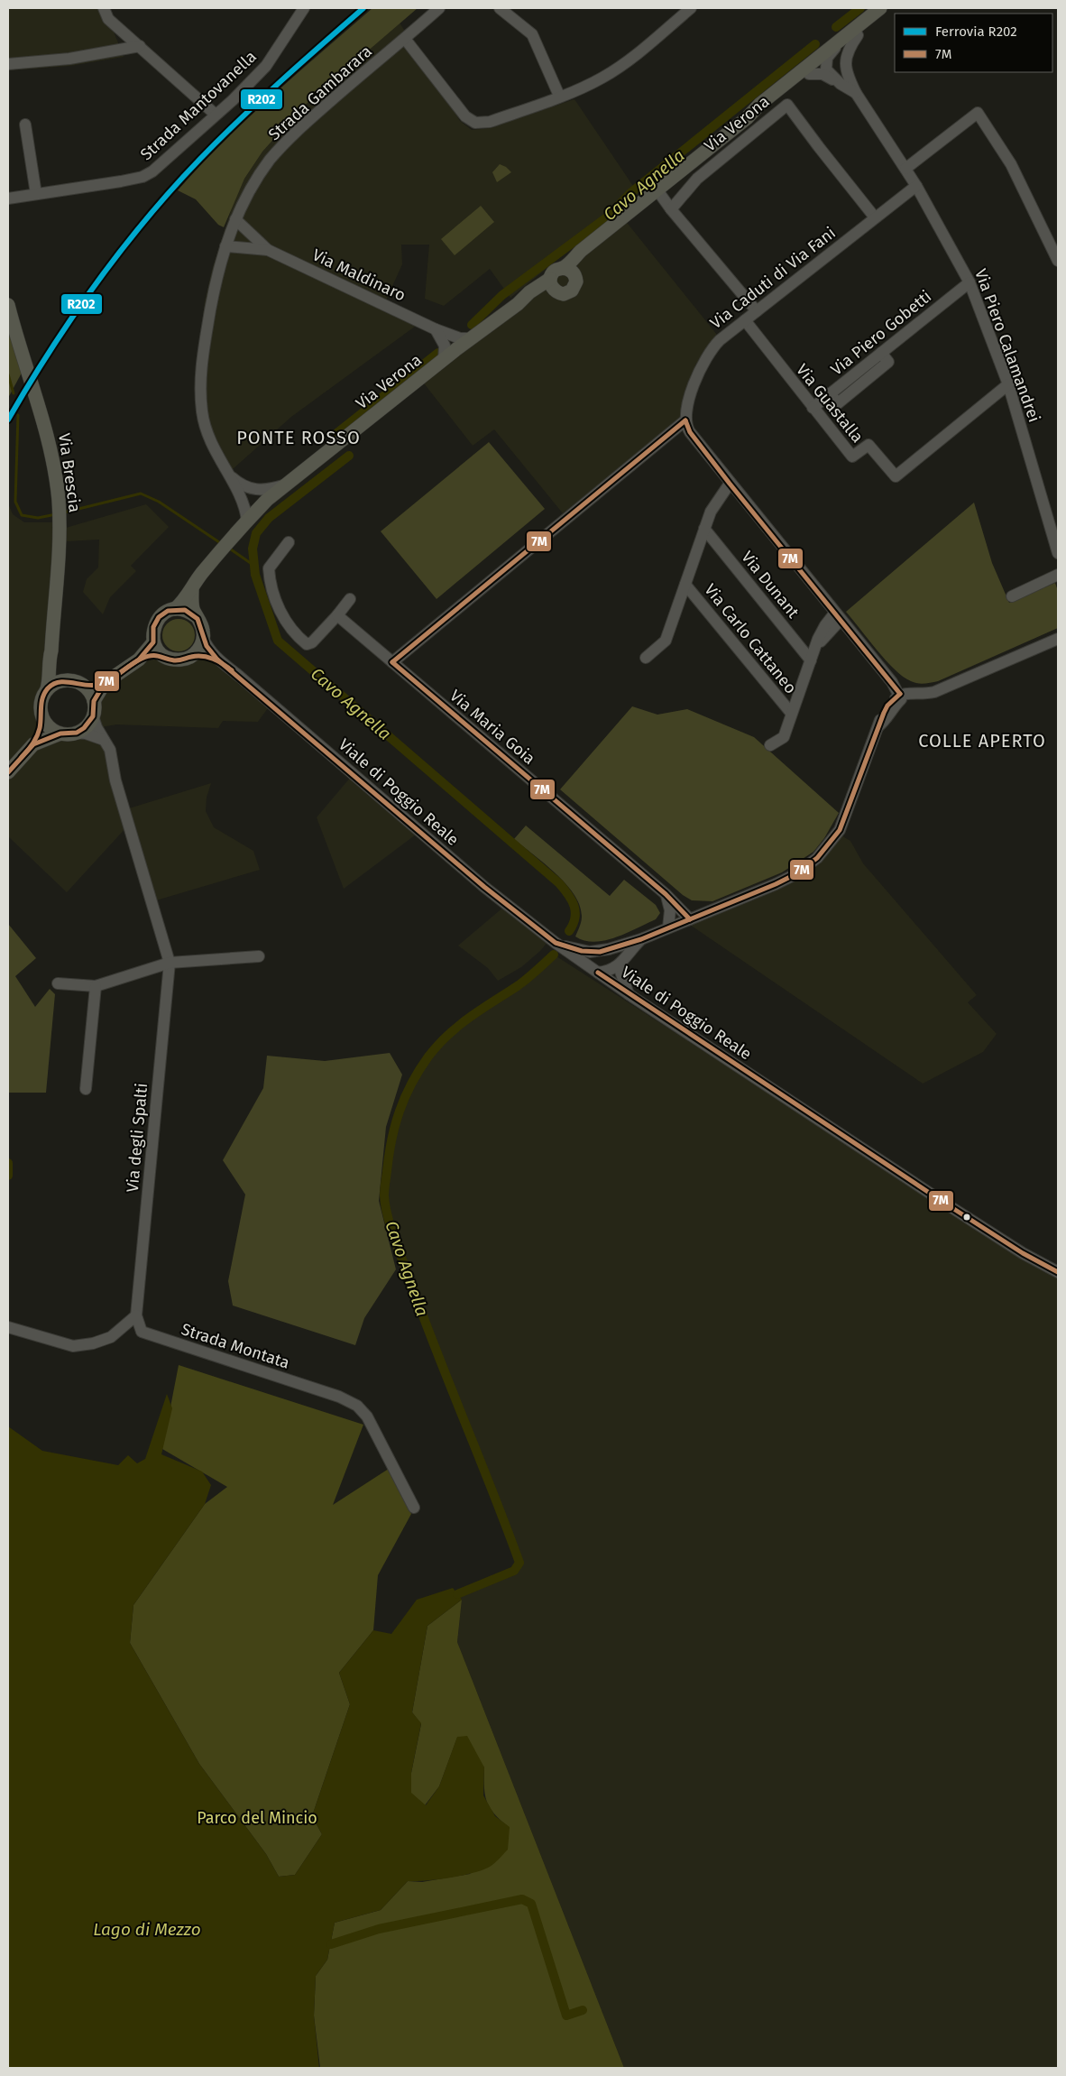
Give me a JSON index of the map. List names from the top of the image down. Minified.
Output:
{"streets":{"main road":["Via Verona","Via Brescia"],"street":["Strada Gambarara","Strada Mantovanella","Via Maldinaro","Via Caduti di Via Fani","Via Piero Gobetti","Via Piero Calamandrei","Via Guastalla","Via Dunant","Via Carlo Cattaneo","Via Maria Goia","Viale di Poggio Reale","Via degli Spalti","Strada Montata"]},"crossings":[["Strada Gambarara","Via Verona"],["Strada Gambarara","Via Maldinaro"],["Via Verona","Via Maldinaro"],["Via Verona","Via Caduti di Via Fani"],["Via Verona","Via Piero Calamandrei"],["Via Verona","Viale di Poggio Reale"],["Via Caduti di Via Fani","Via Piero Calamandrei"],["Via Caduti di Via Fani","Via Guastalla"],["Via Piero Gobetti","Via Piero Calamandrei"],["Via Piero Gobetti","Via Guastalla"],["Via Piero Calamandrei","Via Guastalla"],["Via Brescia","Via degli Spalti"],["Via degli Spalti","Strada Montata"]],"districts":["PONTE ROSSO","COLLE APERTO"],"water":["Cavo Agnella","Lago di Mezzo"],"parks":["Parco del Mincio"],"lines":["rail line R202","transit line 7M"],"legend":["Ferrovia R202","7M"]}
